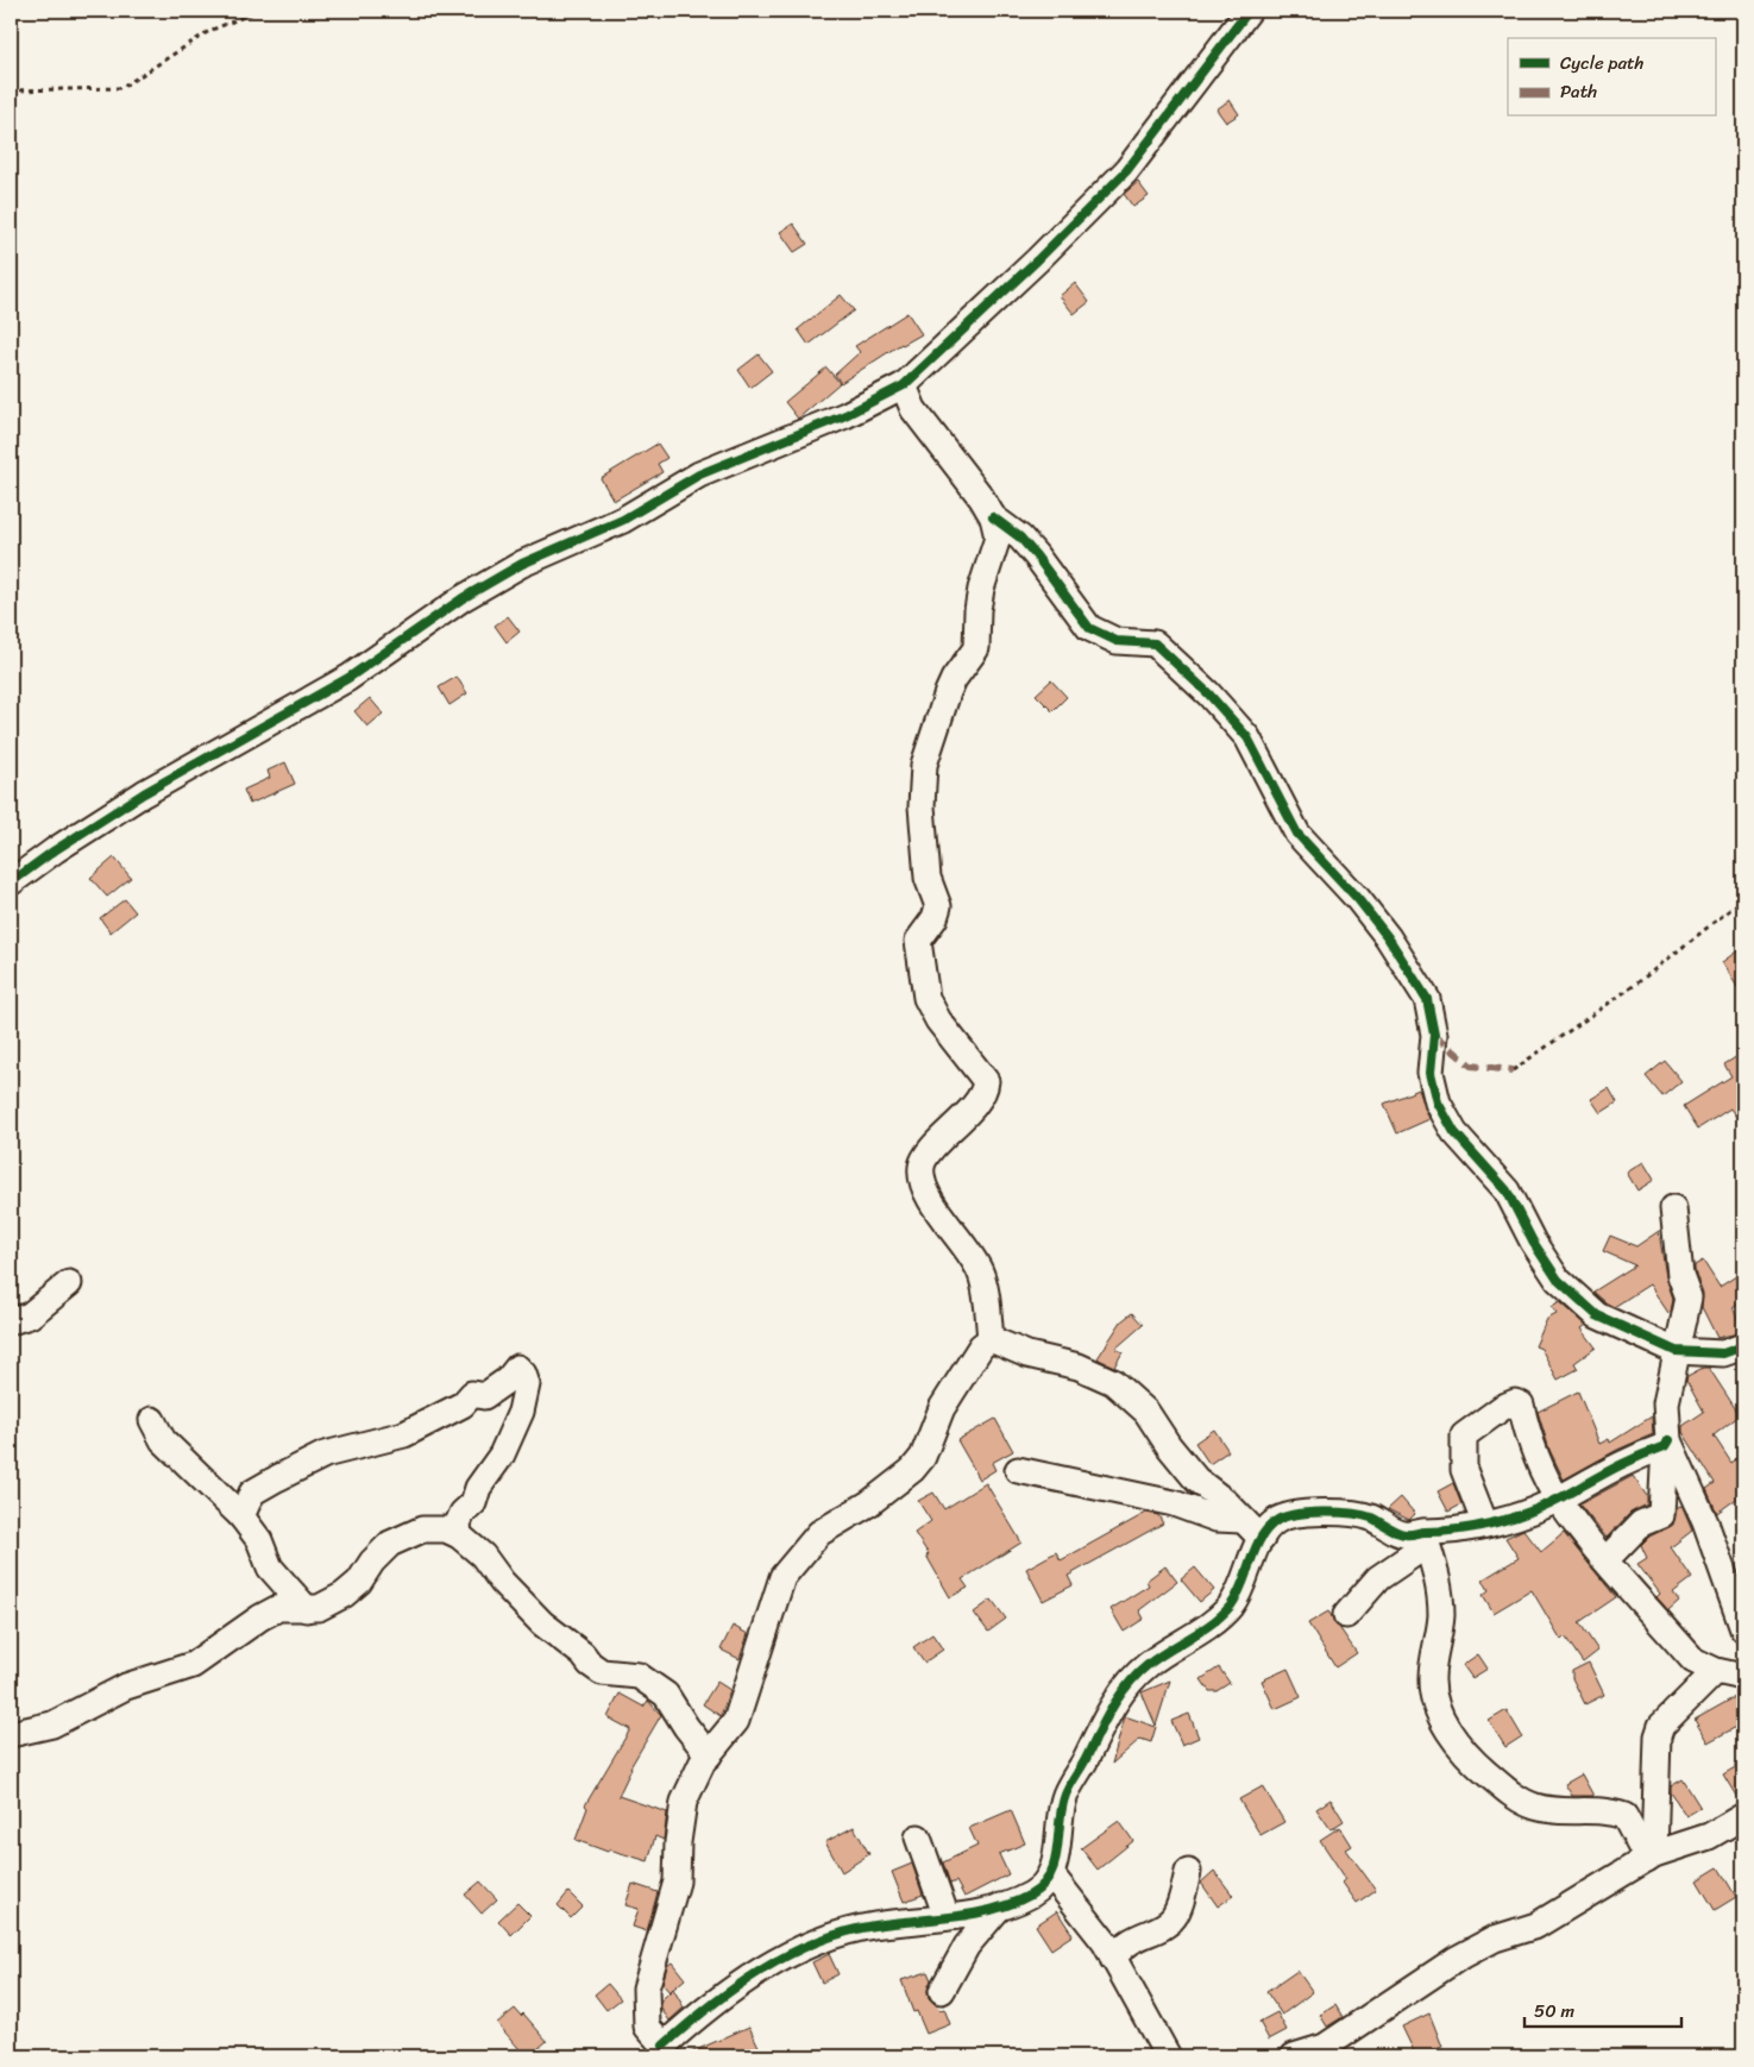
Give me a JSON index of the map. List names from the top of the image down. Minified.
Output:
{"legend":["Cycle path","Path"],"scale_bar":"50 m"}
